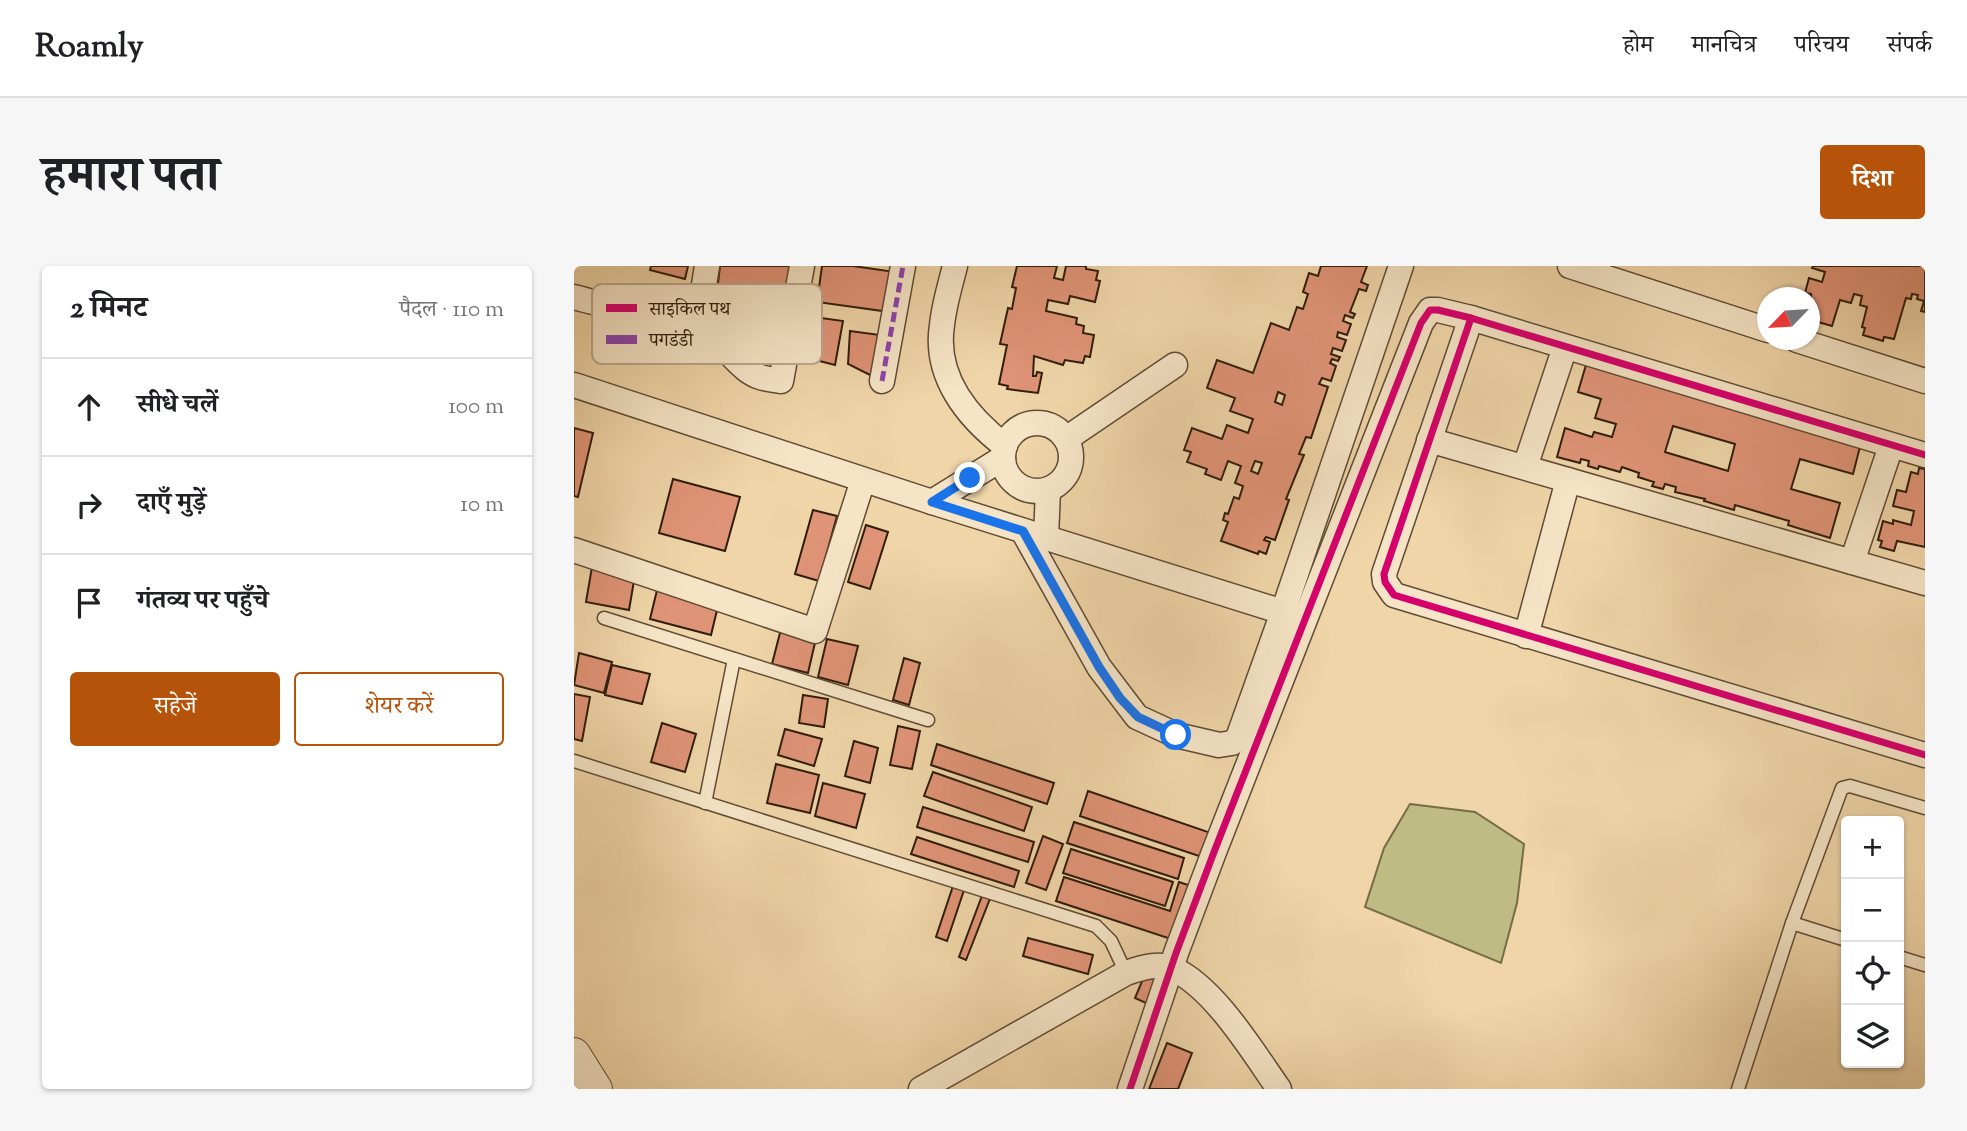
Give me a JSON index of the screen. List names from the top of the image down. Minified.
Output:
{"legend":["साइकिल पथ","पगडंडी"],"north":"bottom left","page":{"header":"Roamly","nav":["होम","मानचित्र","परिचय","संपर्क"],"title":"हमारा पता","buttons":["दिशा",["सहेजें","शेयर करें"]],"heading":["2 मिनट","पैदल · 110 m"],"list":[["सीधे चलें","100 m"],["दाएँ मुड़ें","10 m"],"गंतव्य पर पहुँचे"],"map_buttons":["+","−"]}}
